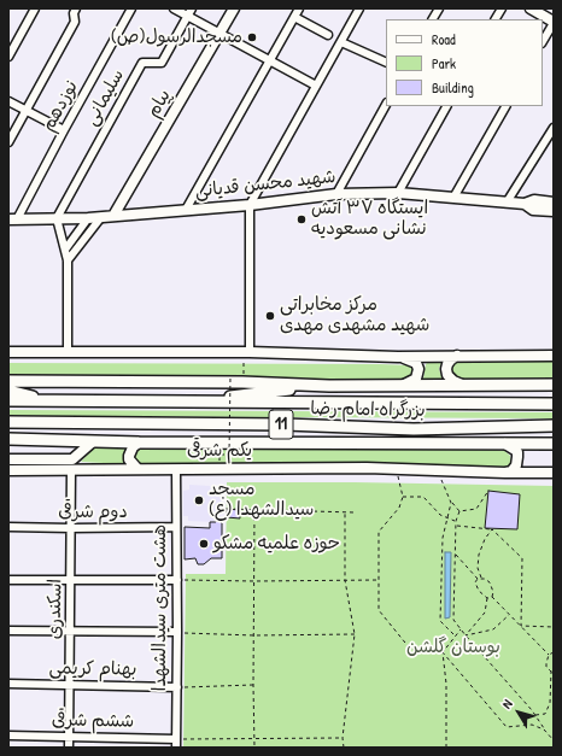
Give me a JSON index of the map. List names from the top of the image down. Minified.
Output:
{"streets":{"highway":["بزرگراه امام رضا","11"],"main road":["پیام","شهید محسن قدیانی","یکم شرقی"],"street":["سلیمانی","نوزدهم","دوم شرقی","هشت متری سیدالشهدا","اسکندری","بهنام کریمی","ششم شرقی"]},"crossings":[["سلیمانی","شهید محسن قدیانی"],["پیام","شهید محسن قدیانی"],["نوزدهم","شهید محسن قدیانی"],["یکم شرقی","هشت متری سیدالشهدا"],["یکم شرقی","اسکندری"],["دوم شرقی","هشت متری سیدالشهدا"],["دوم شرقی","اسکندری"],["هشت متری سیدالشهدا","بهنام کریمی"],["هشت متری سیدالشهدا","ششم شرقی"],["اسکندری","بهنام کریمی"],["اسکندری","ششم شرقی"]],"parks":["بوستان گلشن"],"places":["مسجدالرسول(ص)","ایستگاه ۳۷ آتش نشانی مسعودیه","مرکز مخابراتی شهید مشهدی مهدی","مسجد سیدالشهدا (ع)","حوزه علمیه مشکو"],"legend":["Road","Park","Building"],"north":"top left"}
